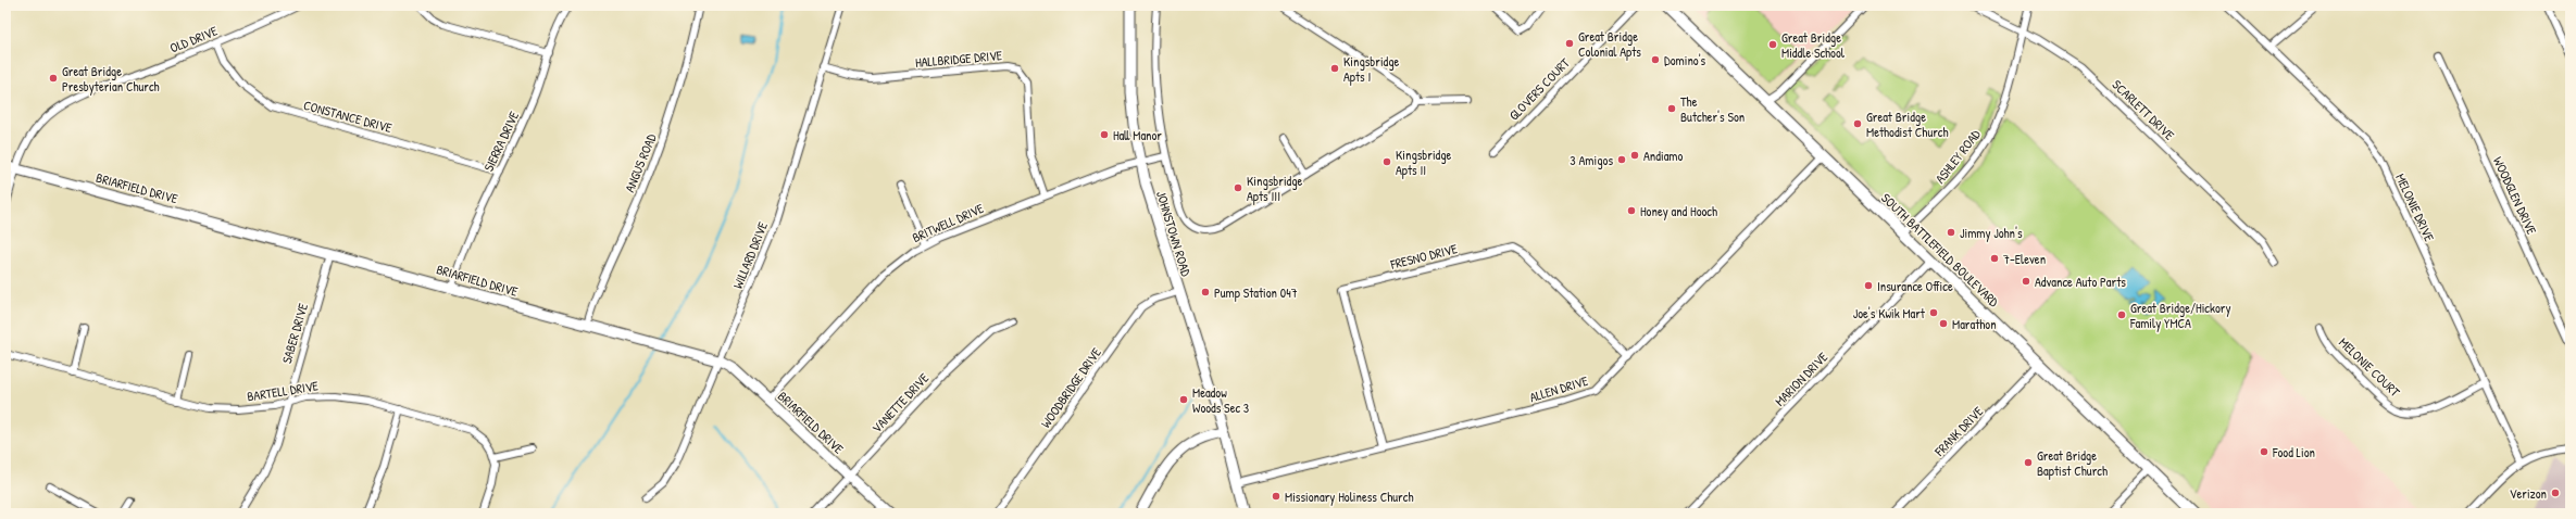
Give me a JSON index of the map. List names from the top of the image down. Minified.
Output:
{"streets":{"main road":["SOUTH BATTLEFIELD BOULEVARD"],"street":["OLD DRIVE","HALLBRIDGE DRIVE","GLOVERS COURT","SCARLETT DRIVE","CONSTANCE DRIVE","SIERRA DRIVE","ASHLEY ROAD","ANGUS ROAD","BRIARFIELD DRIVE","WOODGLEN DRIVE","MELONIE DRIVE","BRITWELL DRIVE","JOHNSTOWN ROAD","WILLARD DRIVE","FRESNO DRIVE","SABER DRIVE","MELONIE COURT","MARION DRIVE","WOODBRIDGE DRIVE","ALLEN DRIVE","BARTELL DRIVE","VANETTE DRIVE","FRANK DRIVE"]},"crossings":[["OLD DRIVE","CONSTANCE DRIVE"],["OLD DRIVE","BRIARFIELD DRIVE"],["HALLBRIDGE DRIVE","BRITWELL DRIVE"],["HALLBRIDGE DRIVE","WILLARD DRIVE"],["SCARLETT DRIVE","ASHLEY ROAD"],["CONSTANCE DRIVE","SIERRA DRIVE"],["SIERRA DRIVE","BRIARFIELD DRIVE"],["ASHLEY ROAD","SOUTH BATTLEFIELD BOULEVARD"],["ANGUS ROAD","BRIARFIELD DRIVE"],["BRIARFIELD DRIVE","BRITWELL DRIVE"],["BRIARFIELD DRIVE","WILLARD DRIVE"],["BRIARFIELD DRIVE","SABER DRIVE"],["BRIARFIELD DRIVE","VANETTE DRIVE"],["MELONIE DRIVE","MELONIE COURT"],["BRITWELL DRIVE","JOHNSTOWN ROAD"],["JOHNSTOWN ROAD","WOODBRIDGE DRIVE"],["JOHNSTOWN ROAD","ALLEN DRIVE"],["SOUTH BATTLEFIELD BOULEVARD","MARION DRIVE"],["SOUTH BATTLEFIELD BOULEVARD","ALLEN DRIVE"],["SOUTH BATTLEFIELD BOULEVARD","FRANK DRIVE"],["FRESNO DRIVE","ALLEN DRIVE"],["SABER DRIVE","BARTELL DRIVE"]],"places":["Great Bridge Colonial Apts","Great Bridge Middle School","Domino's","Kingsbridge Apts I","Great Bridge Presbyterian Church","The Butcher's Son","Great Bridge Methodist Church","Hall Manor","Andiamo","3 Amigos","Kingsbridge Apts II","Kingsbridge Apts III","Honey and Hooch","Jimmy John's","7-Eleven","Advance Auto Parts","Insurance Office","Pump Station 047","Joe's Kwik Mart","Great Bridge/Hickory Family YMCA","Marathon","Meadow Woods Sec 3","Food Lion","Great Bridge Baptist Church","Verizon","Missionary Holiness Church"]}
